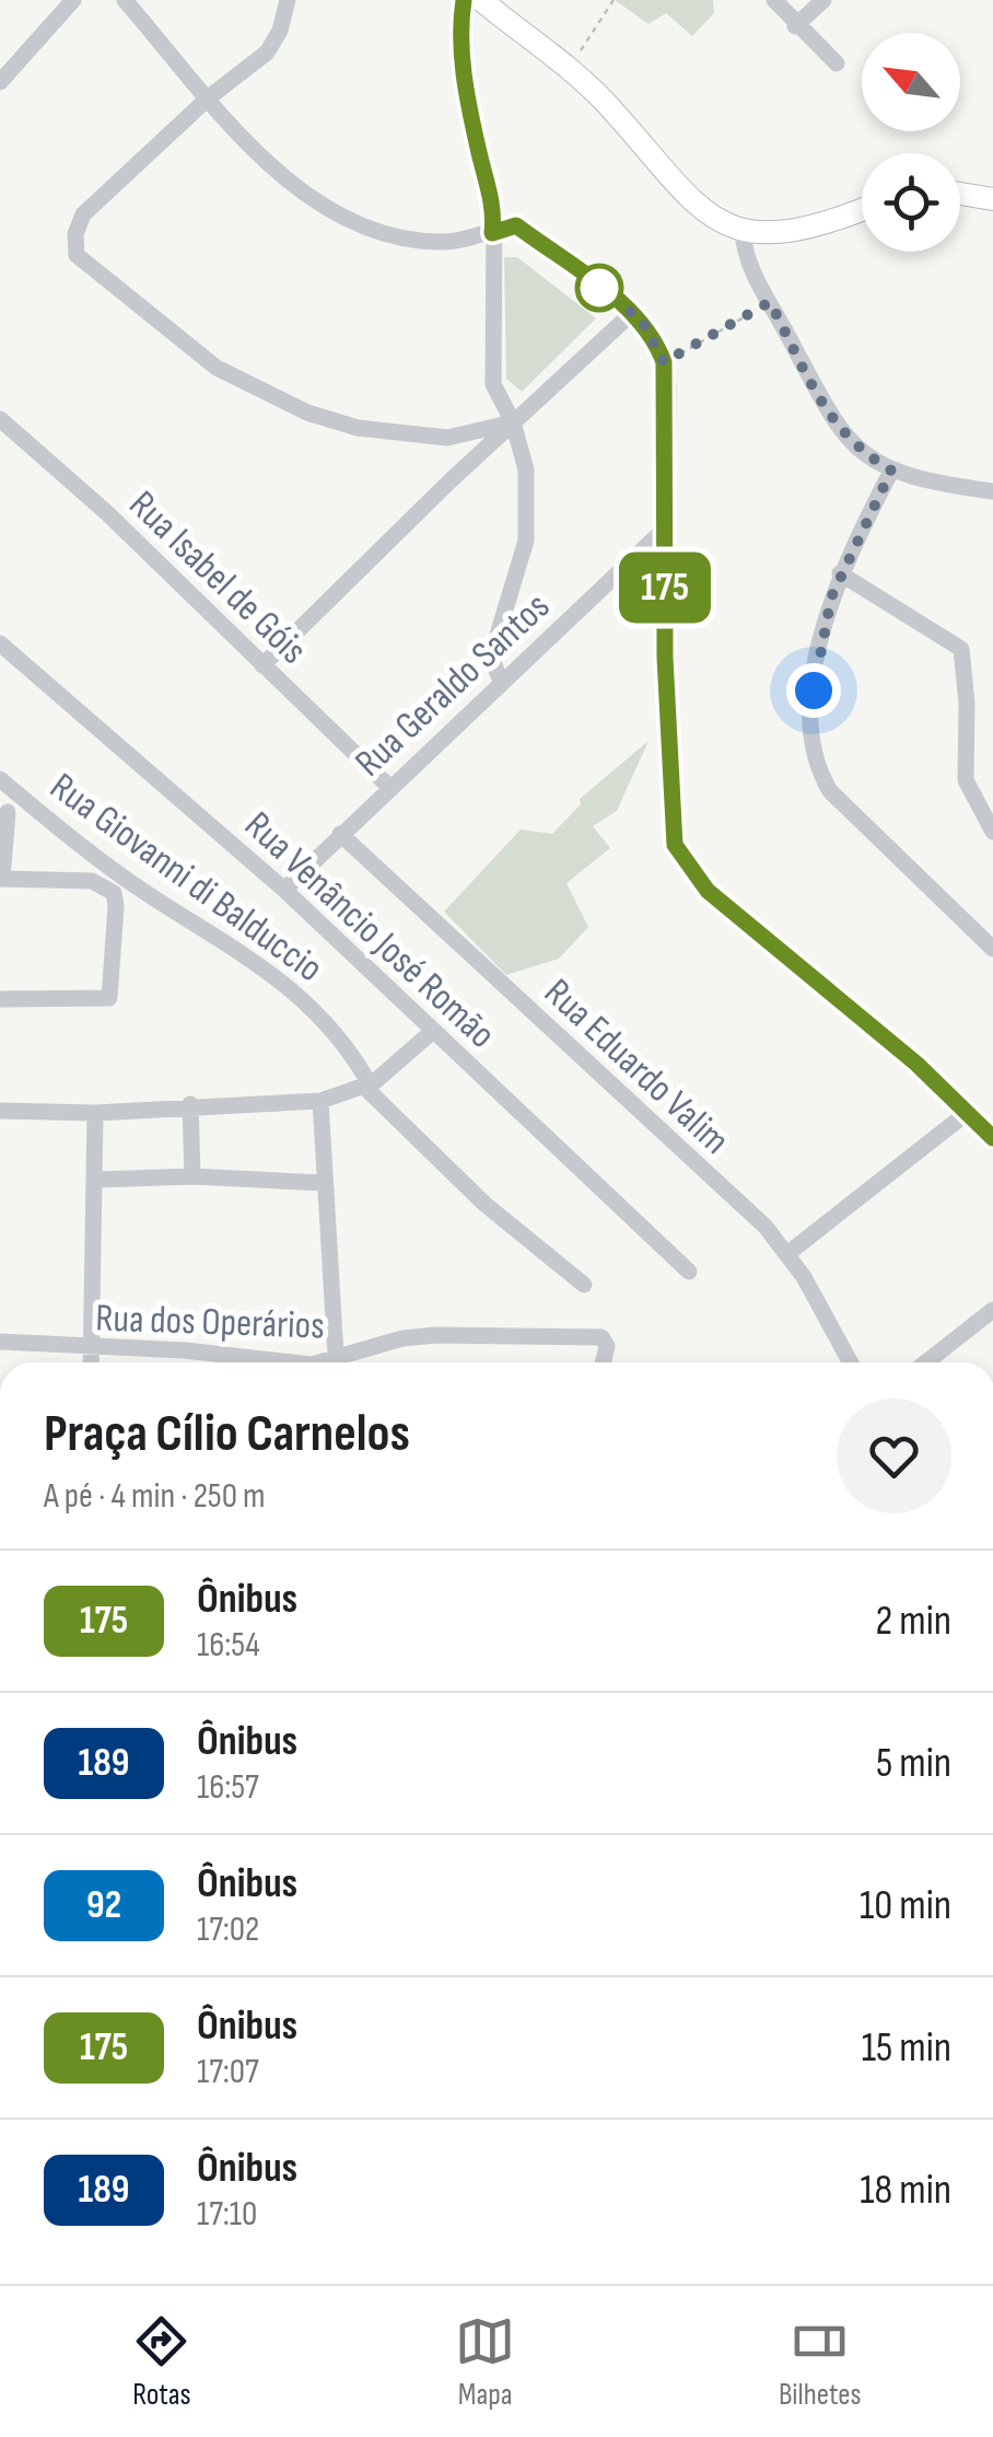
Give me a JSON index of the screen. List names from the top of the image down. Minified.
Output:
{"streets":{"street":["Rua Isabel de Góis","Rua Geraldo Santos","Rua Giovanni di Balduccio","Rua Venâncio José Romão","Rua Eduardo Valim","Rua dos Operários"]},"crossings":[["Rua Isabel de Góis","Rua Geraldo Santos"],["Rua Geraldo Santos","Rua Venâncio José Romão"],["Rua Geraldo Santos","Rua Eduardo Valim"]],"lines":["bus line 175"],"north":"top left","page":{"on_map":"175","heading":["Praça Cílio Carnelos","A pé · 4 min · 250 m"],"list":[{"mark":"175","name":"Ônibus","note":"16:54","value":"2 min"},{"mark":"189","name":"Ônibus","note":"16:57","value":"5 min"},{"mark":"92","name":"Ônibus","note":"17:02","value":"10 min"},{"mark":"175","name":"Ônibus","note":"17:07","value":"15 min"},{"mark":"189","name":"Ônibus","note":"17:10","value":"18 min"}],"tabs":["Rotas","Mapa","Bilhetes"]}}
